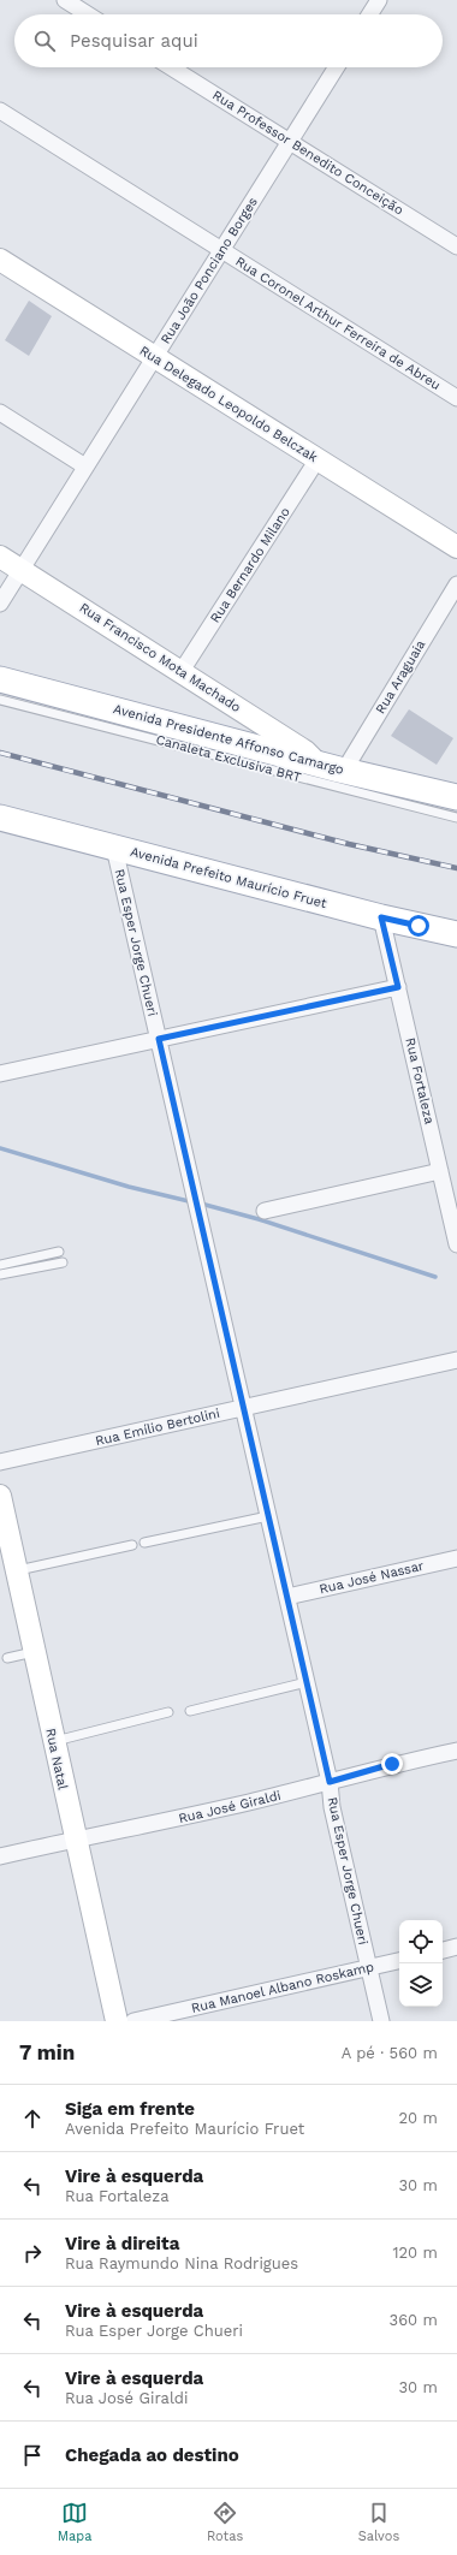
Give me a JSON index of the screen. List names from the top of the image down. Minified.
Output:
{"streets":{"main road":["Avenida Presidente Affonso Camargo","Avenida Prefeito Maurício Fruet"],"street":["Rua Professor Benedito Conceição","Rua João Ponciano Borges","Rua Coronel Arthur Ferreira de Abreu","Rua Delegado Leopoldo Belczak","Rua Bernardo Milano","Rua Francisco Mota Machado","Rua Araguaia","Rua Esper Jorge Chueri","Rua Fortaleza","Rua Emílio Bertolini","Rua José Nassar","Rua Natal","Rua José Giraldi","Rua Manoel Albano Roskamp"],"lane":["Canaleta Exclusiva BRT"]},"crossings":[["Rua Professor Benedito Conceição","Rua João Ponciano Borges"],["Rua João Ponciano Borges","Rua Coronel Arthur Ferreira de Abreu"],["Rua João Ponciano Borges","Rua Delegado Leopoldo Belczak"],["Rua João Ponciano Borges","Rua Francisco Mota Machado"],["Rua Delegado Leopoldo Belczak","Rua Bernardo Milano"],["Rua Bernardo Milano","Rua Francisco Mota Machado"],["Rua Francisco Mota Machado","Avenida Presidente Affonso Camargo"],["Rua Araguaia","Avenida Presidente Affonso Camargo"],["Avenida Prefeito Maurício Fruet","Rua Esper Jorge Chueri"],["Avenida Prefeito Maurício Fruet","Rua Fortaleza"],["Rua Esper Jorge Chueri","Rua Emílio Bertolini"],["Rua Esper Jorge Chueri","Rua José Nassar"],["Rua Esper Jorge Chueri","Rua José Giraldi"],["Rua Esper Jorge Chueri","Rua Manoel Albano Roskamp"],["Rua Natal","Rua José Giraldi"]],"page":{"search":"Pesquisar aqui","heading":["7 min","A pé · 560 m"],"list":[["Siga em frente","Avenida Prefeito Maurício Fruet","20 m"],["Vire à esquerda","Rua Fortaleza","30 m"],["Vire à direita","Rua Raymundo Nina Rodrigues","120 m"],["Vire à esquerda","Rua Esper Jorge Chueri","360 m"],["Vire à esquerda","Rua José Giraldi","30 m"],"Chegada ao destino"],"nav":["Mapa","Rotas","Salvos"]}}
